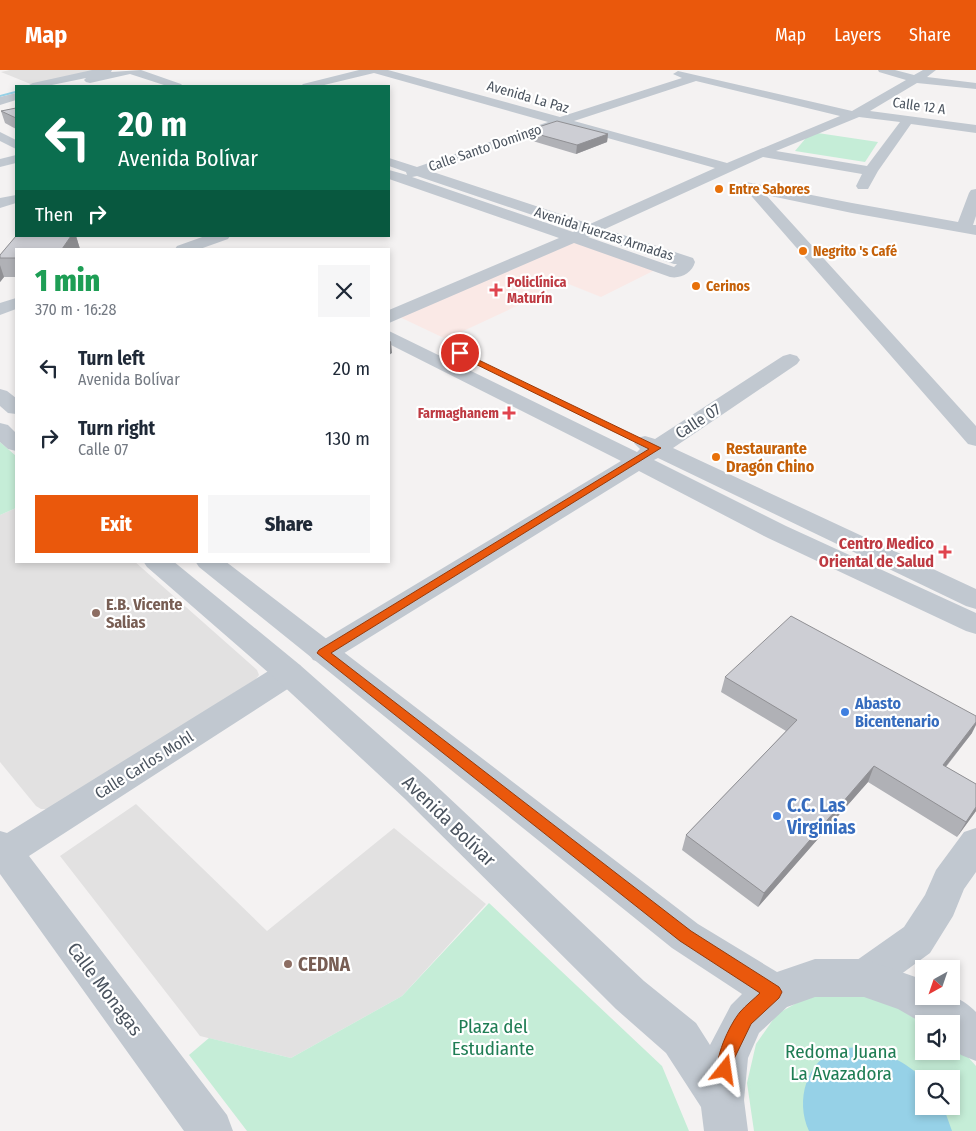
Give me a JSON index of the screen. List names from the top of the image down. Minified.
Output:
{"streets":{"street":["Avenida La Paz","Calle 12 A","Calle Santo Domingo","Avenida Fuerzas Armadas","Calle 07","Calle Carlos Mohl","Avenida Bolívar","Calle Monagas"]},"crossings":[["Avenida La Paz","Calle Santo Domingo"],["Calle 12 A","Calle Santo Domingo"],["Calle Santo Domingo","Avenida Fuerzas Armadas"],["Calle Carlos Mohl","Avenida Bolívar"],["Calle Carlos Mohl","Calle Monagas"]],"parks":["Plaza del Estudiante","Redoma Juana La Avazadora"],"places":{"other":["Entre Sabores","Negrito 's Café","Cerinos","Restaurante Dragón Chino","E.B. Vicente Salias","Abasto Bicentenario","C.C. Las Virginias","CEDNA"],"health":["Policlínica Maturín","Farmaghanem","Centro Medico Oriental de Salud"]},"north":"bottom left","page":{"header":"Map","nav":["Map","Layers","Share"],"turn":["20 m","Avenida Bolívar"],"then":"Then","heading":["1 min","370 m · 16:28"],"list":[{"name":"Turn left","note":"Avenida Bolívar","value":"20 m"},{"name":"Turn right","note":"Calle 07","value":"130 m"}],"buttons":["Exit","Share"]}}
